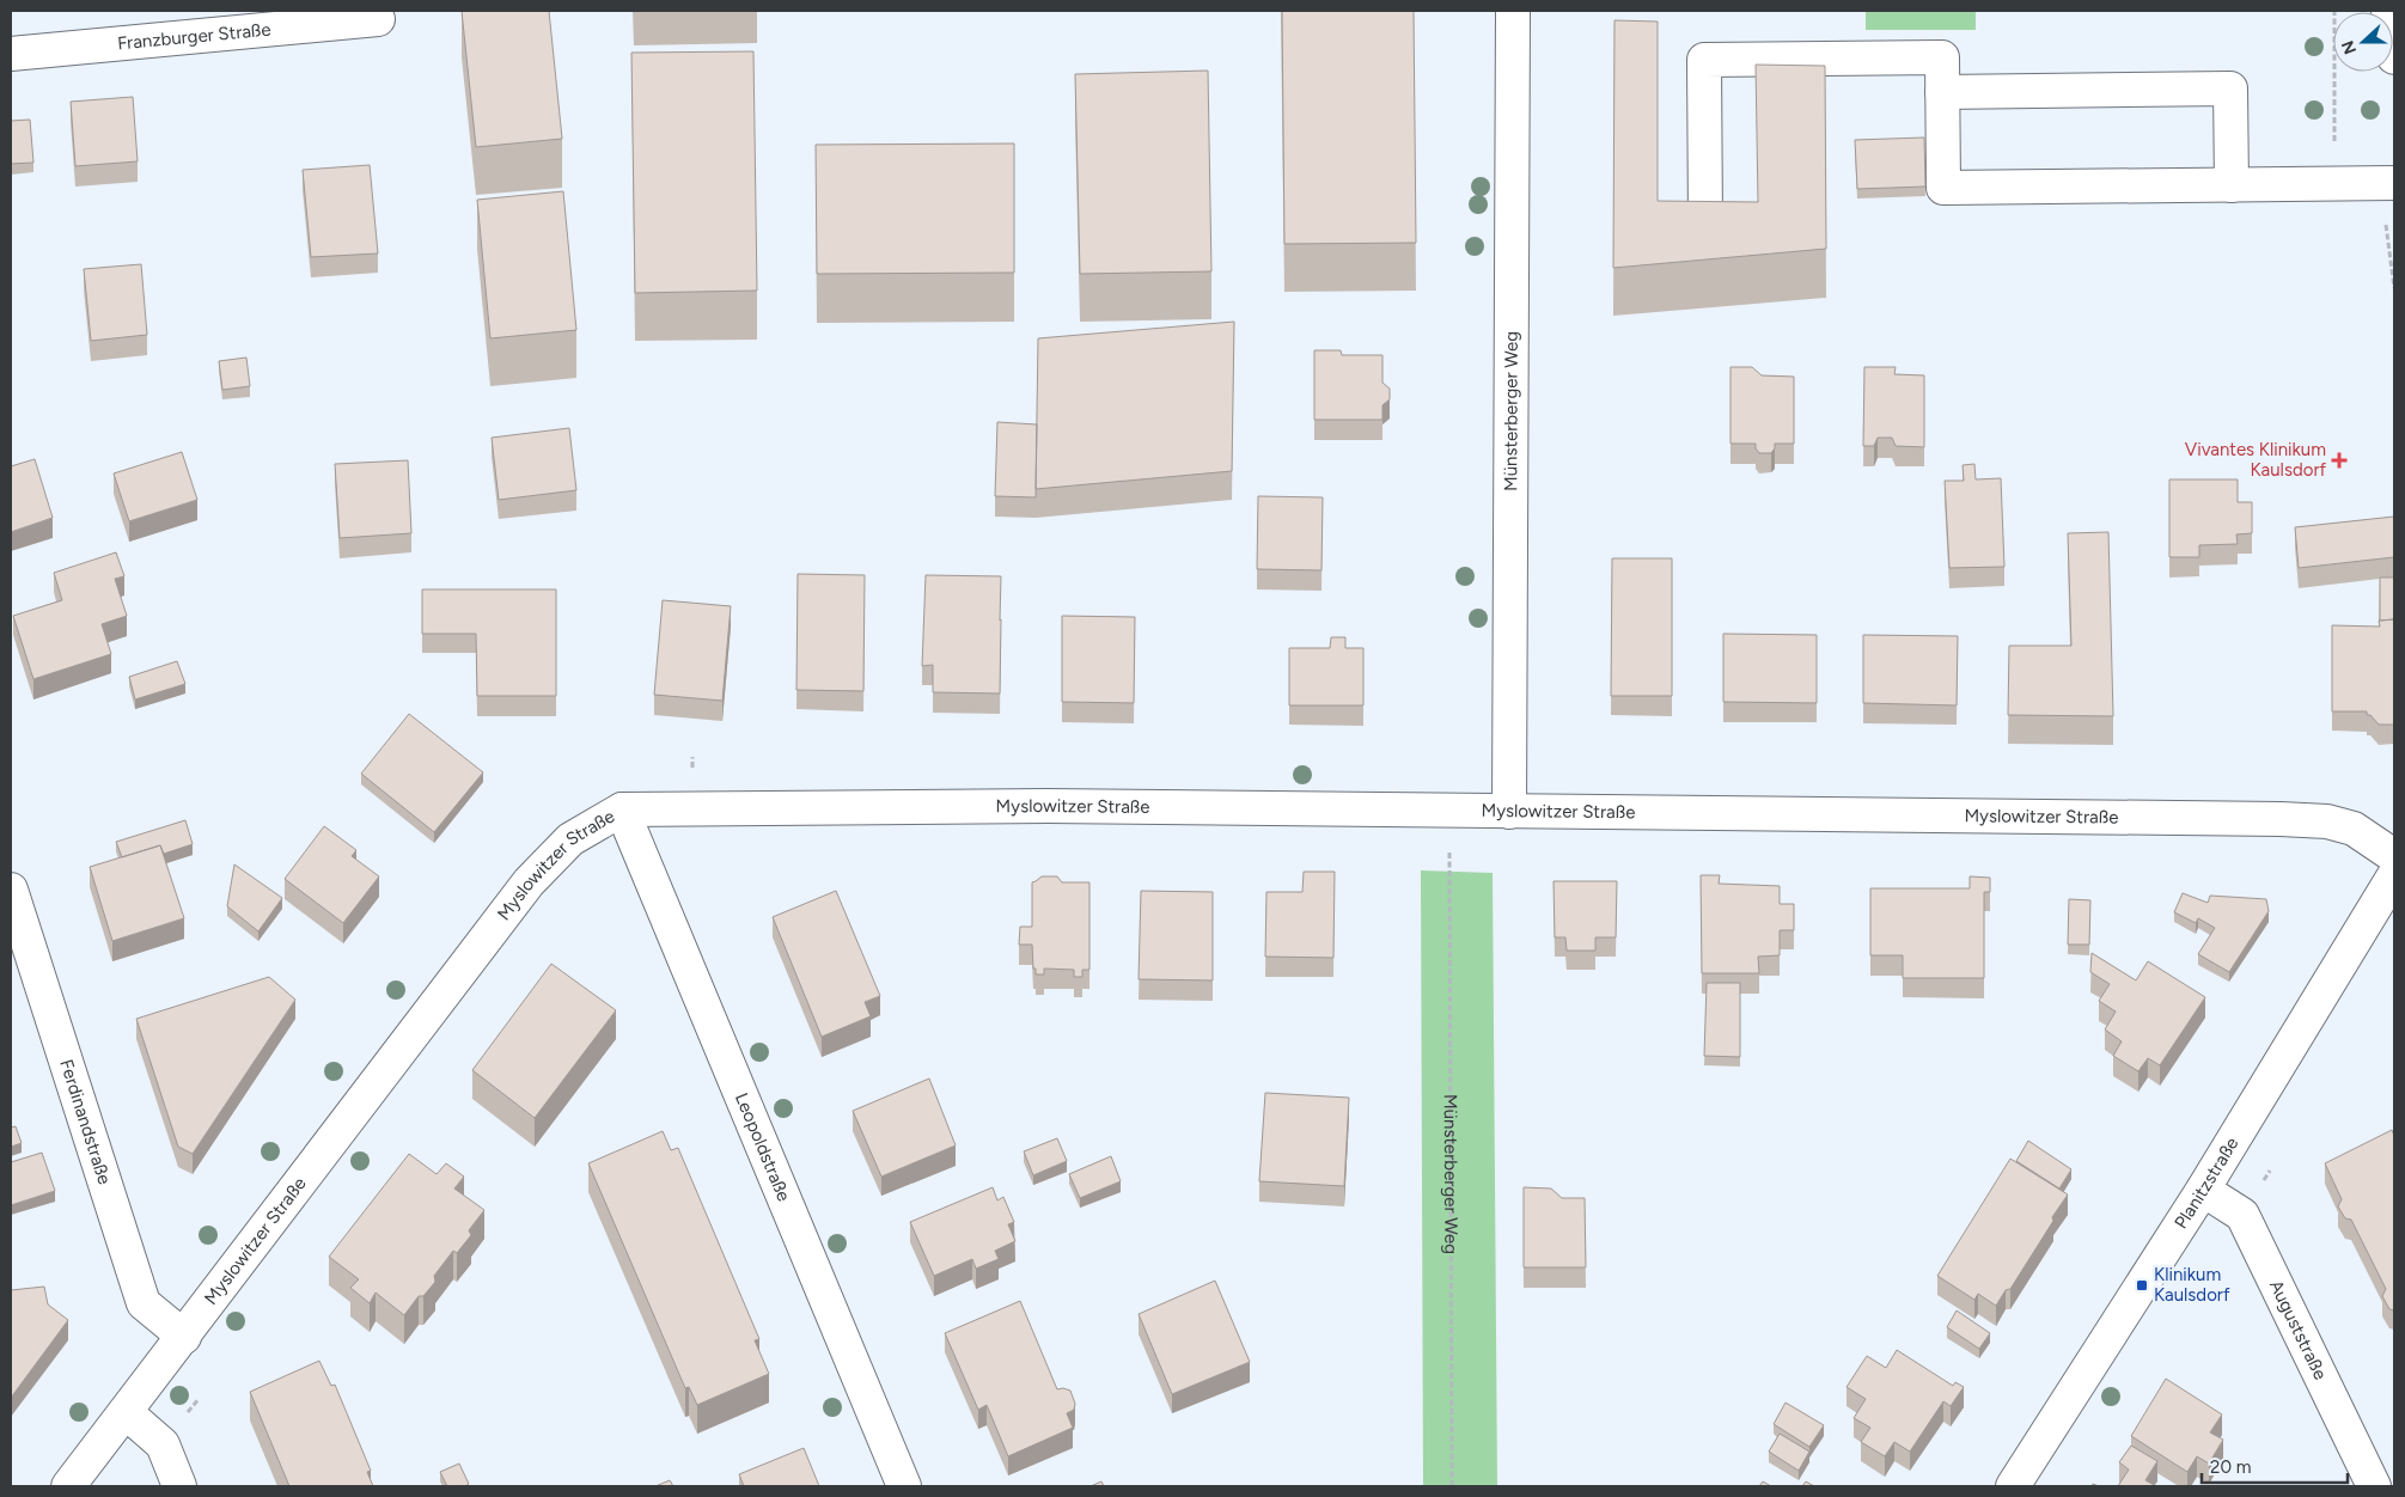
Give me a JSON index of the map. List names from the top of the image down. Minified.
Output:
{"streets":{"street":["Franzburger Straße","Münsterberger Weg","Myslowitzer Straße","Ferdinandstraße","Leopoldstraße","Planitzstraße","Auguststraße"]},"crossings":[["Münsterberger Weg","Myslowitzer Straße"],["Myslowitzer Straße","Ferdinandstraße"],["Myslowitzer Straße","Leopoldstraße"],["Planitzstraße","Auguststraße"]],"places":{"health":["Vivantes Klinikum Kaulsdorf"],"transit":["Klinikum Kaulsdorf"]},"scale_bar":"20 m","north":"left"}
